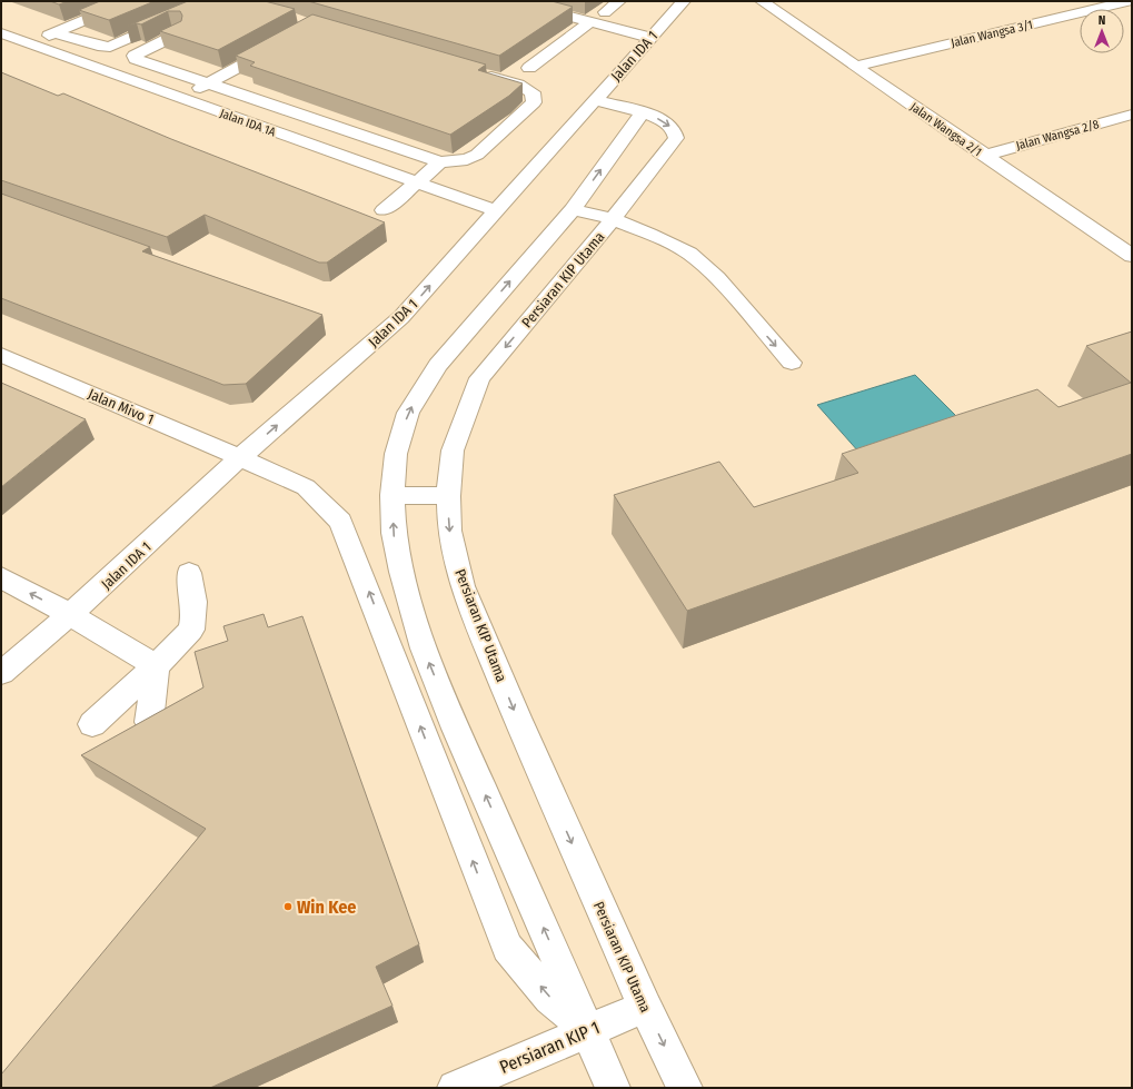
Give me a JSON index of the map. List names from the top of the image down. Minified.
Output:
{"streets":{"street":["Jalan Wangsa 3/1","Jalan IDA 1","Jalan IDA 1A","Jalan Wangsa 2/1","Jalan Wangsa 2/8","Persiaran KIP Utama","Jalan Mivo 1","Persiaran KIP 1"]},"crossings":[["Jalan Wangsa 3/1","Jalan Wangsa 2/1"],["Jalan IDA 1","Jalan IDA 1A"],["Jalan IDA 1","Persiaran KIP Utama"],["Jalan IDA 1","Jalan Mivo 1"],["Jalan Wangsa 2/1","Jalan Wangsa 2/8"],["Persiaran KIP Utama","Persiaran KIP 1"],["Jalan Mivo 1","Persiaran KIP 1"]],"places":["Win Kee"],"north":"top"}
